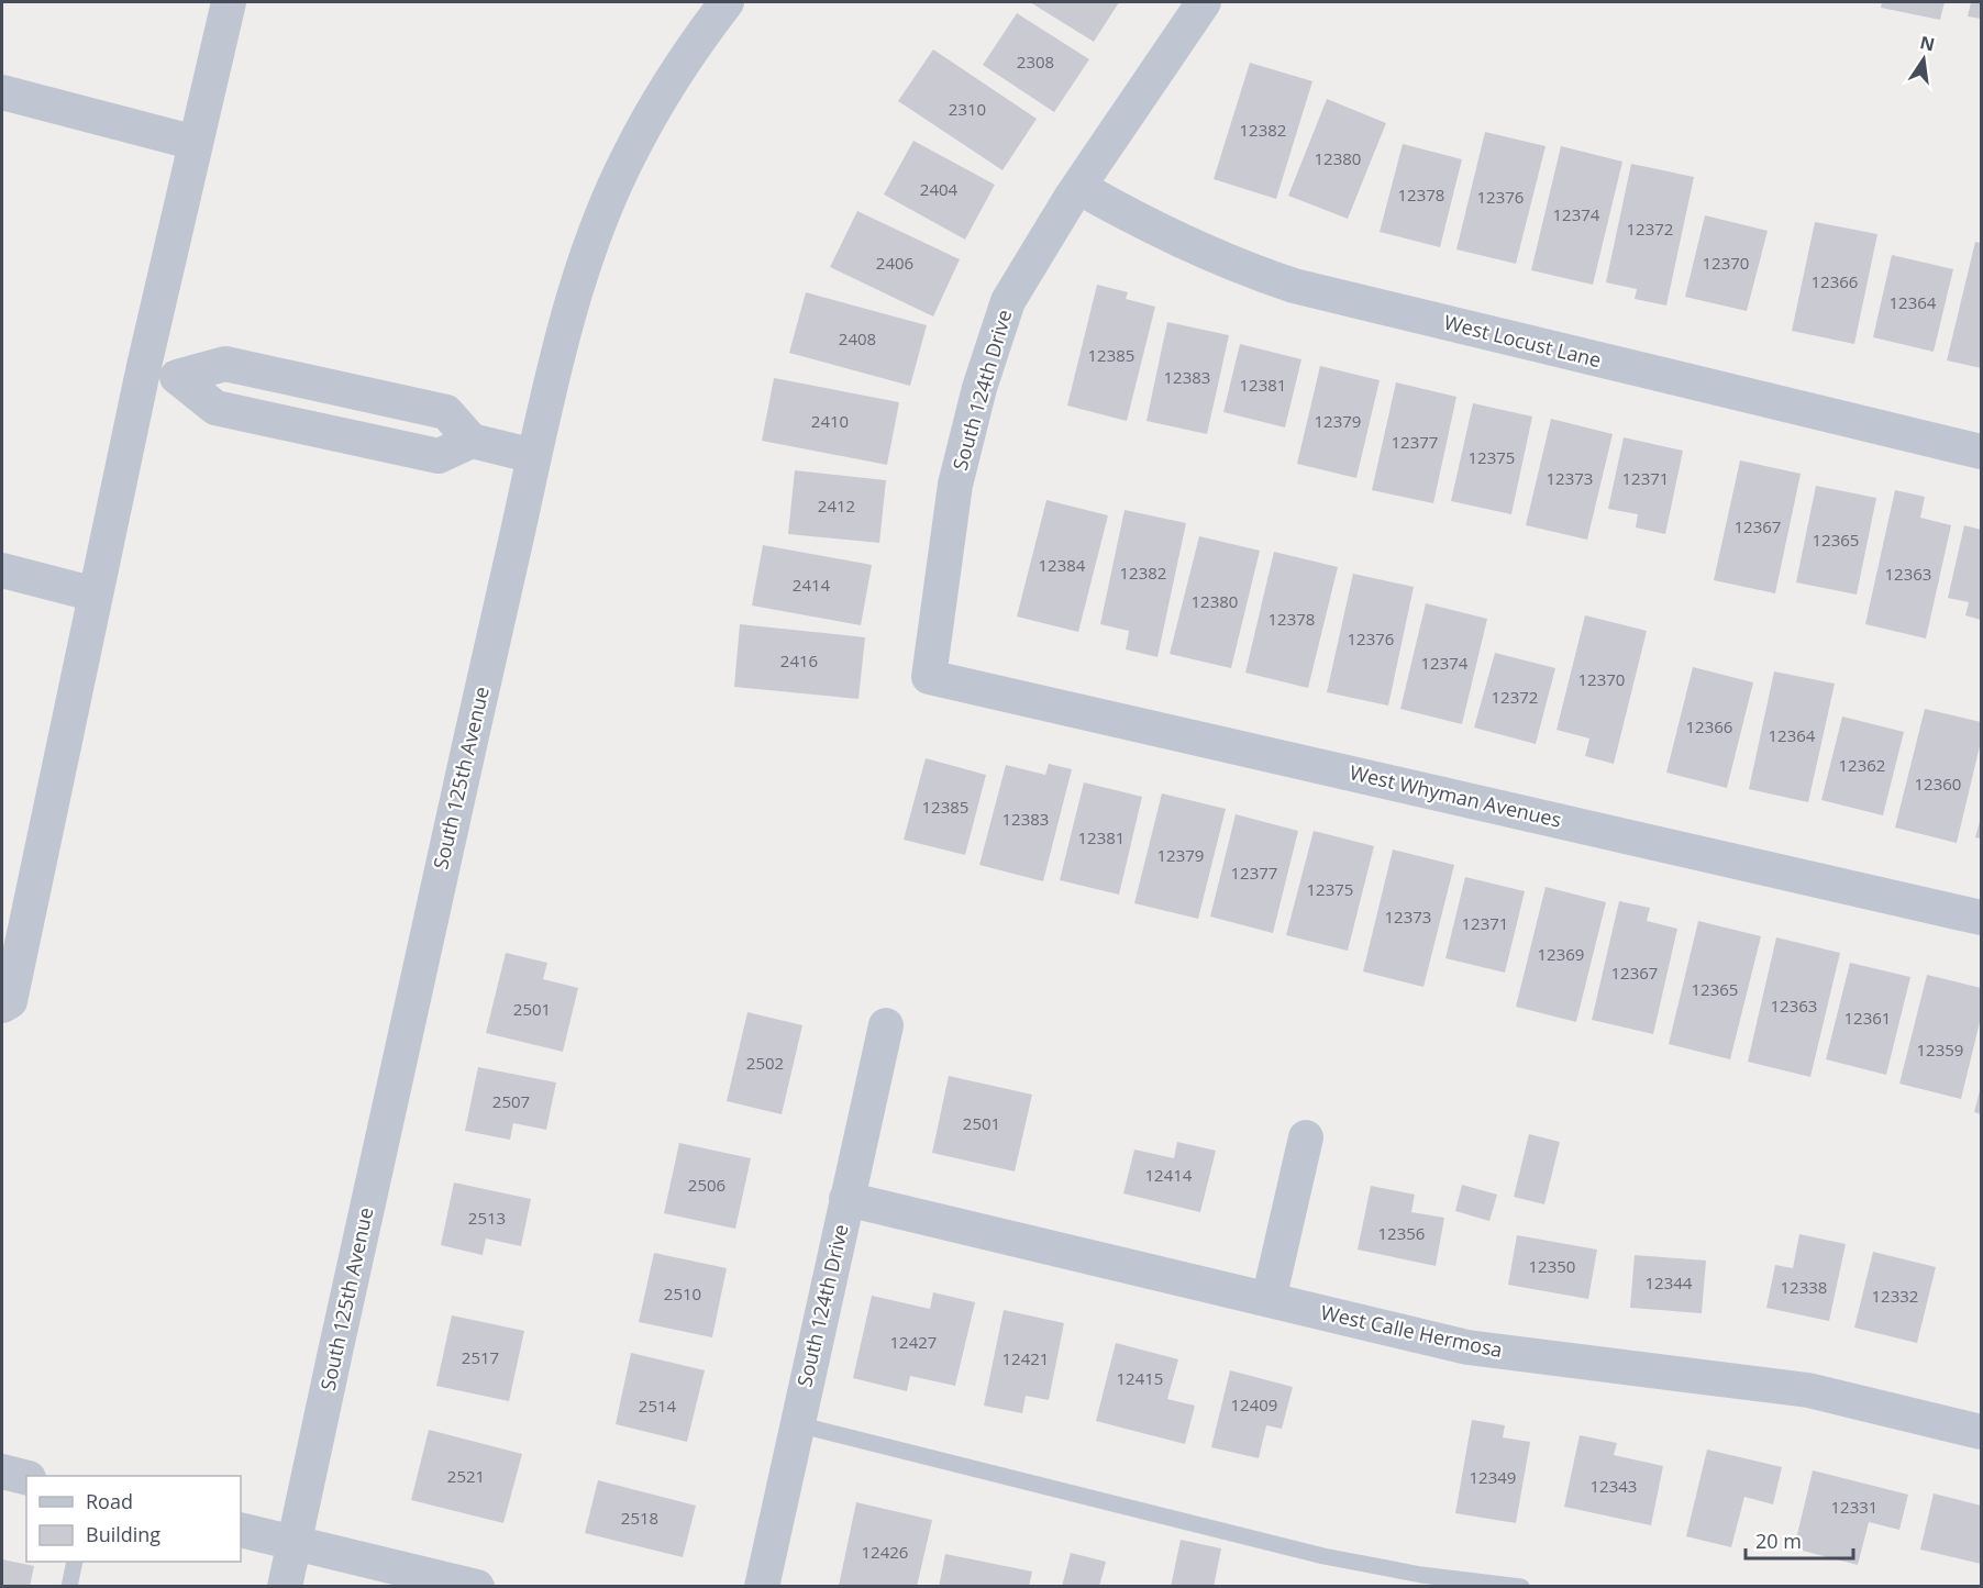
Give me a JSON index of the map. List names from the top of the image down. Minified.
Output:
{"streets":{"street":["West Locust Lane","South 124th Drive","South 125th Avenue","West Whyman Avenues","West Calle Hermosa"]},"crossings":[["West Locust Lane","South 124th Drive"],["South 124th Drive","West Whyman Avenues"],["South 124th Drive","West Calle Hermosa"]],"house_numbers":["2308","2310","12382","12380","2404","12378","12376","12374","12372","2406","12370","12366","12364","2408","12385","12383","12381","2410","12379","12377","12375","12373","12371","2412","12367","12365","12384","12382","12363","2414","12380","12378","12376","2416","12374","12370","12372","12366","12364","12362","12360","12385","12383","12381","12379","12377","12375","12373","12371","12369","12367","12365","12363","2501","12361","12359","2502","2507","2501","12414","2506","2513","12356","12350","12344","12338","2510","12332","12427","2517","12421","12415","12409","2514","2521","12349","12343","12331","2518","12426"],"legend":["Road","Building"],"scale_bar":"20 m","north":"top"}
